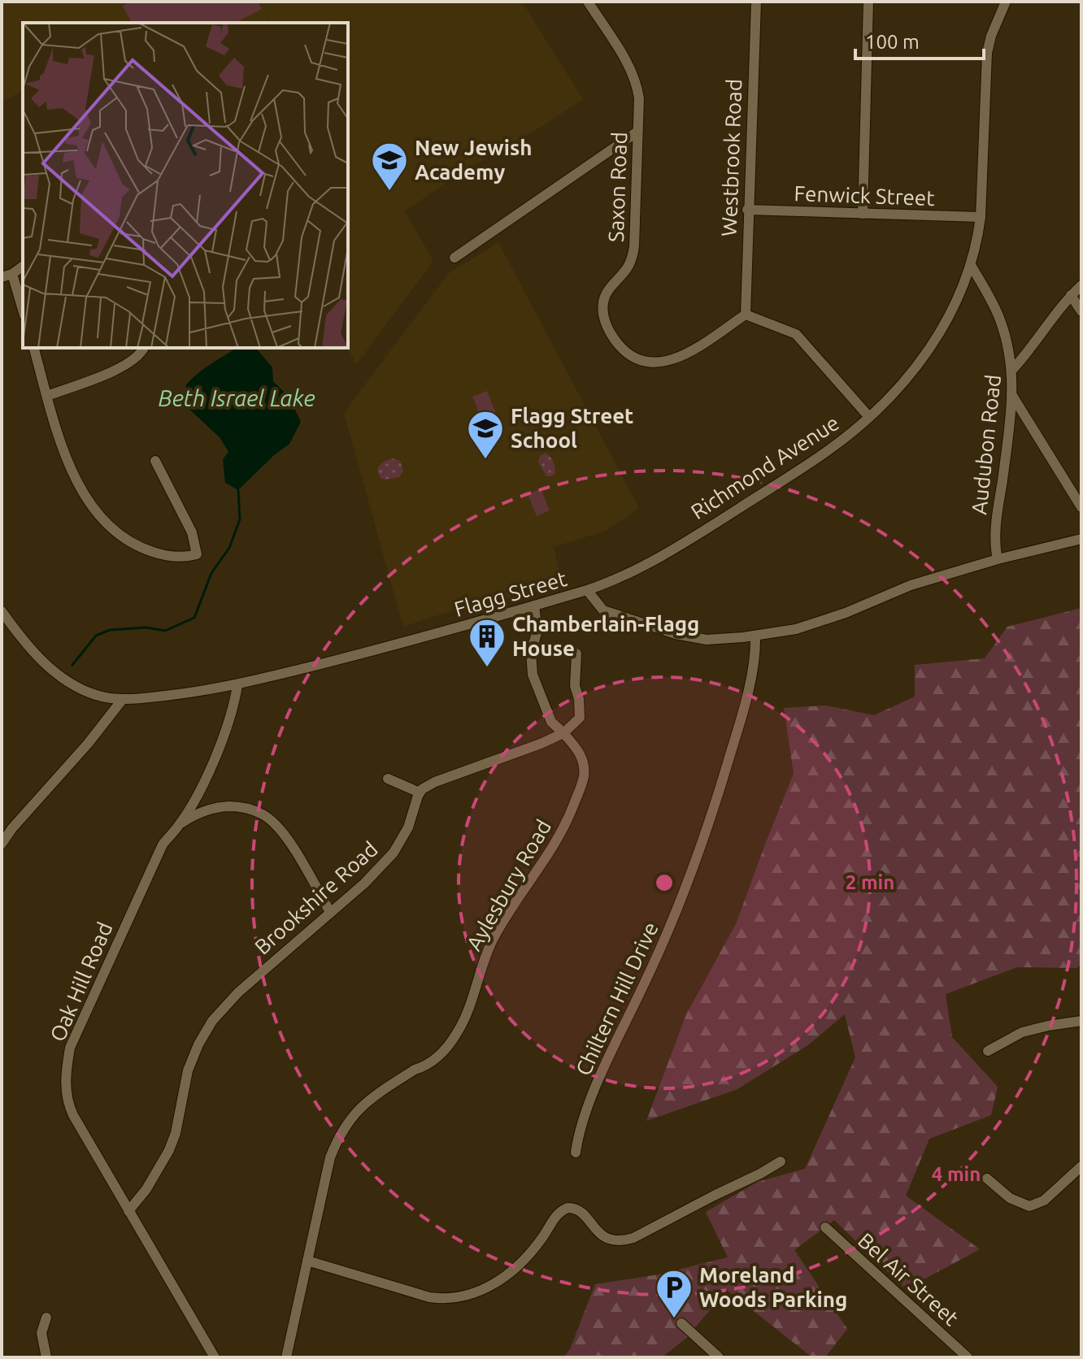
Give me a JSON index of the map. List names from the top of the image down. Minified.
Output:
{"streets":{"street":["Westbrook Road","Saxon Road","Fenwick Street","Audubon Road","Richmond Avenue","Flagg Street","Aylesbury Road","Brookshire Road","Oak Hill Road","Chiltern Hill Drive","Bel Air Street"]},"crossings":[["Westbrook Road","Saxon Road"],["Westbrook Road","Fenwick Street"],["Fenwick Street","Richmond Avenue"],["Audubon Road","Richmond Avenue"],["Audubon Road","Flagg Street"],["Richmond Avenue","Flagg Street"],["Flagg Street","Oak Hill Road"],["Flagg Street","Chiltern Hill Drive"],["Brookshire Road","Oak Hill Road"]],"water":["Beth Israel Lake"],"places":{"school or university":["New Jewish Academy","Flagg Street School"],"building":["Chamberlain-Flagg House"],"parking":["Moreland Woods Parking"]},"scale_bar":"100 m","rings":["2 min","4 min"]}
